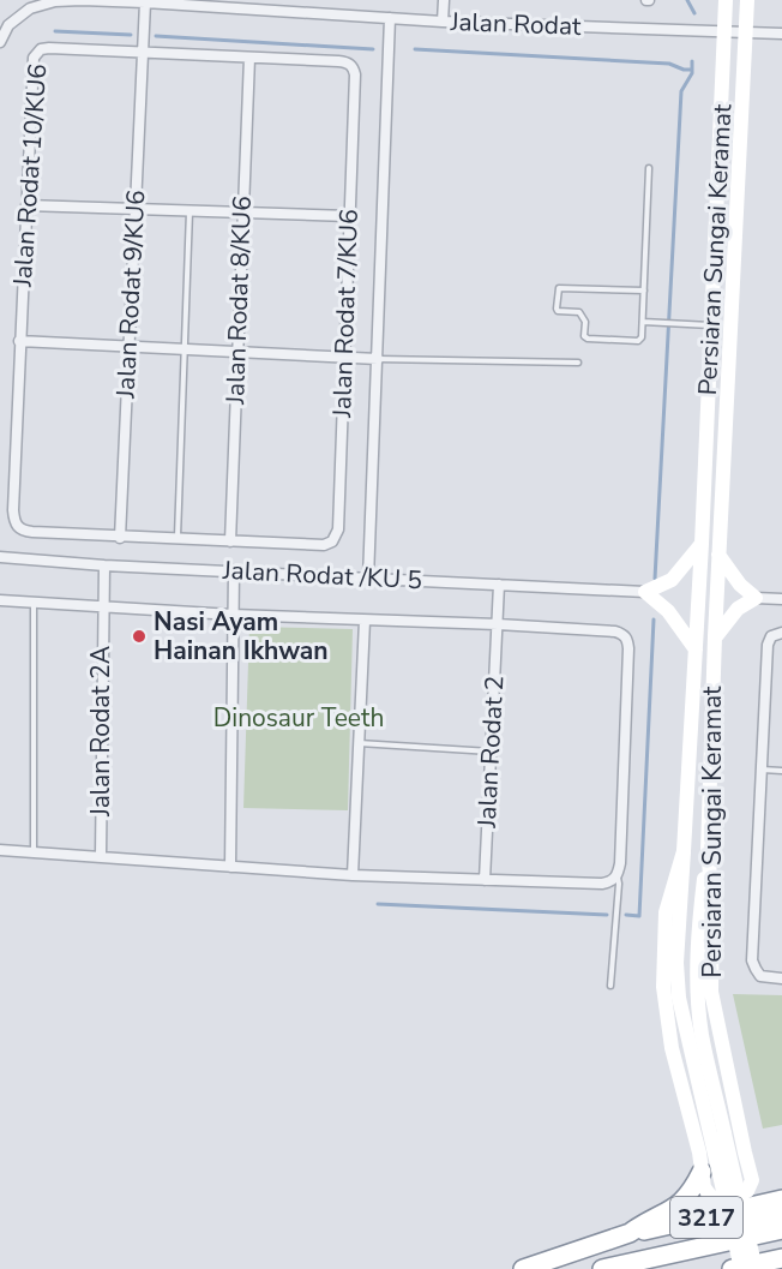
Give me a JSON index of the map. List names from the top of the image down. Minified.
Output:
{"streets":{"highway":["3217"],"street":["Jalan Rodat","Jalan Rodat 10/KU6","Persiaran Sungai Keramat","Jalan Rodat 9/KU6","Jalan Rodat 8/KU6","Jalan Rodat 7/KU6","Jalan Rodat /KU 5","Jalan Rodat 2A","Jalan Rodat 2"]},"crossings":[["Jalan Rodat","Persiaran Sungai Keramat"],["Jalan Rodat","Jalan Rodat 9/KU6"],["Jalan Rodat 10/KU6","Jalan Rodat 9/KU6"],["Jalan Rodat 8/KU6","Jalan Rodat 7/KU6"],["Jalan Rodat /KU 5","Jalan Rodat 2A"],["Jalan Rodat /KU 5","Jalan Rodat 2"]],"parks":["Dinosaur Teeth"],"places":["Nasi Ayam Hainan Ikhwan"]}
